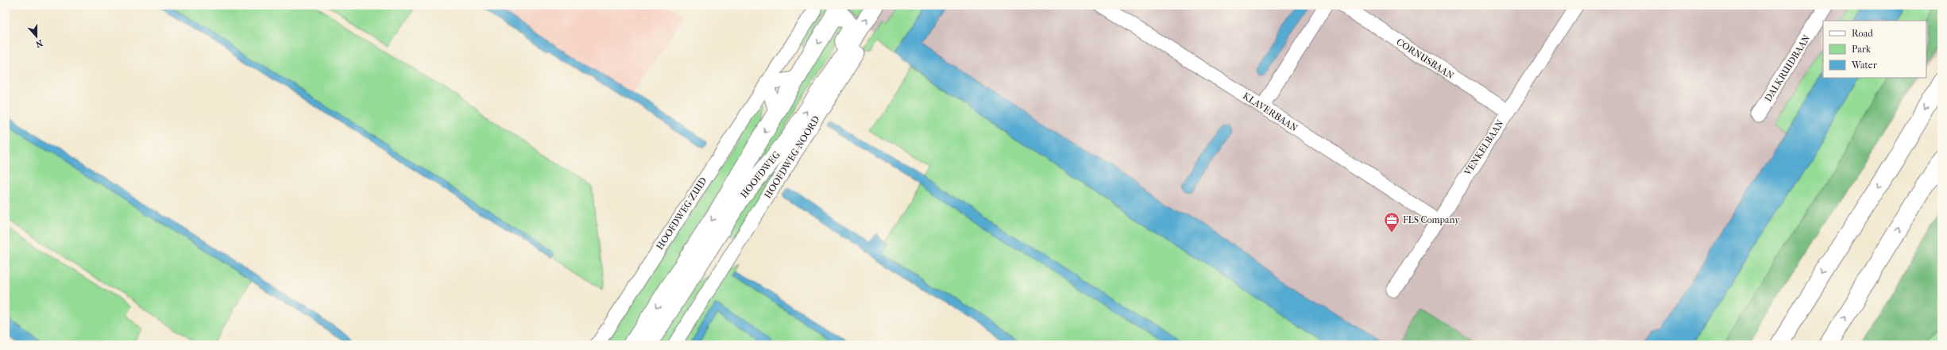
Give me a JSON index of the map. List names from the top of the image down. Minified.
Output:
{"streets":{"main road":["HOOFDWEG"],"street":["CORNUSBAAN","DALKRUIDBAAN","KLAVERBAAN","VENKELBAAN","HOOFDWEG-NOORD","HOOFDWEG-ZUID"]},"crossings":[["CORNUSBAAN","VENKELBAAN"],["KLAVERBAAN","VENKELBAAN"],["HOOFDWEG-NOORD","HOOFDWEG"]],"places":{"office":["FLS Company"]},"legend":["Road","Park","Water"],"north":"bottom"}
